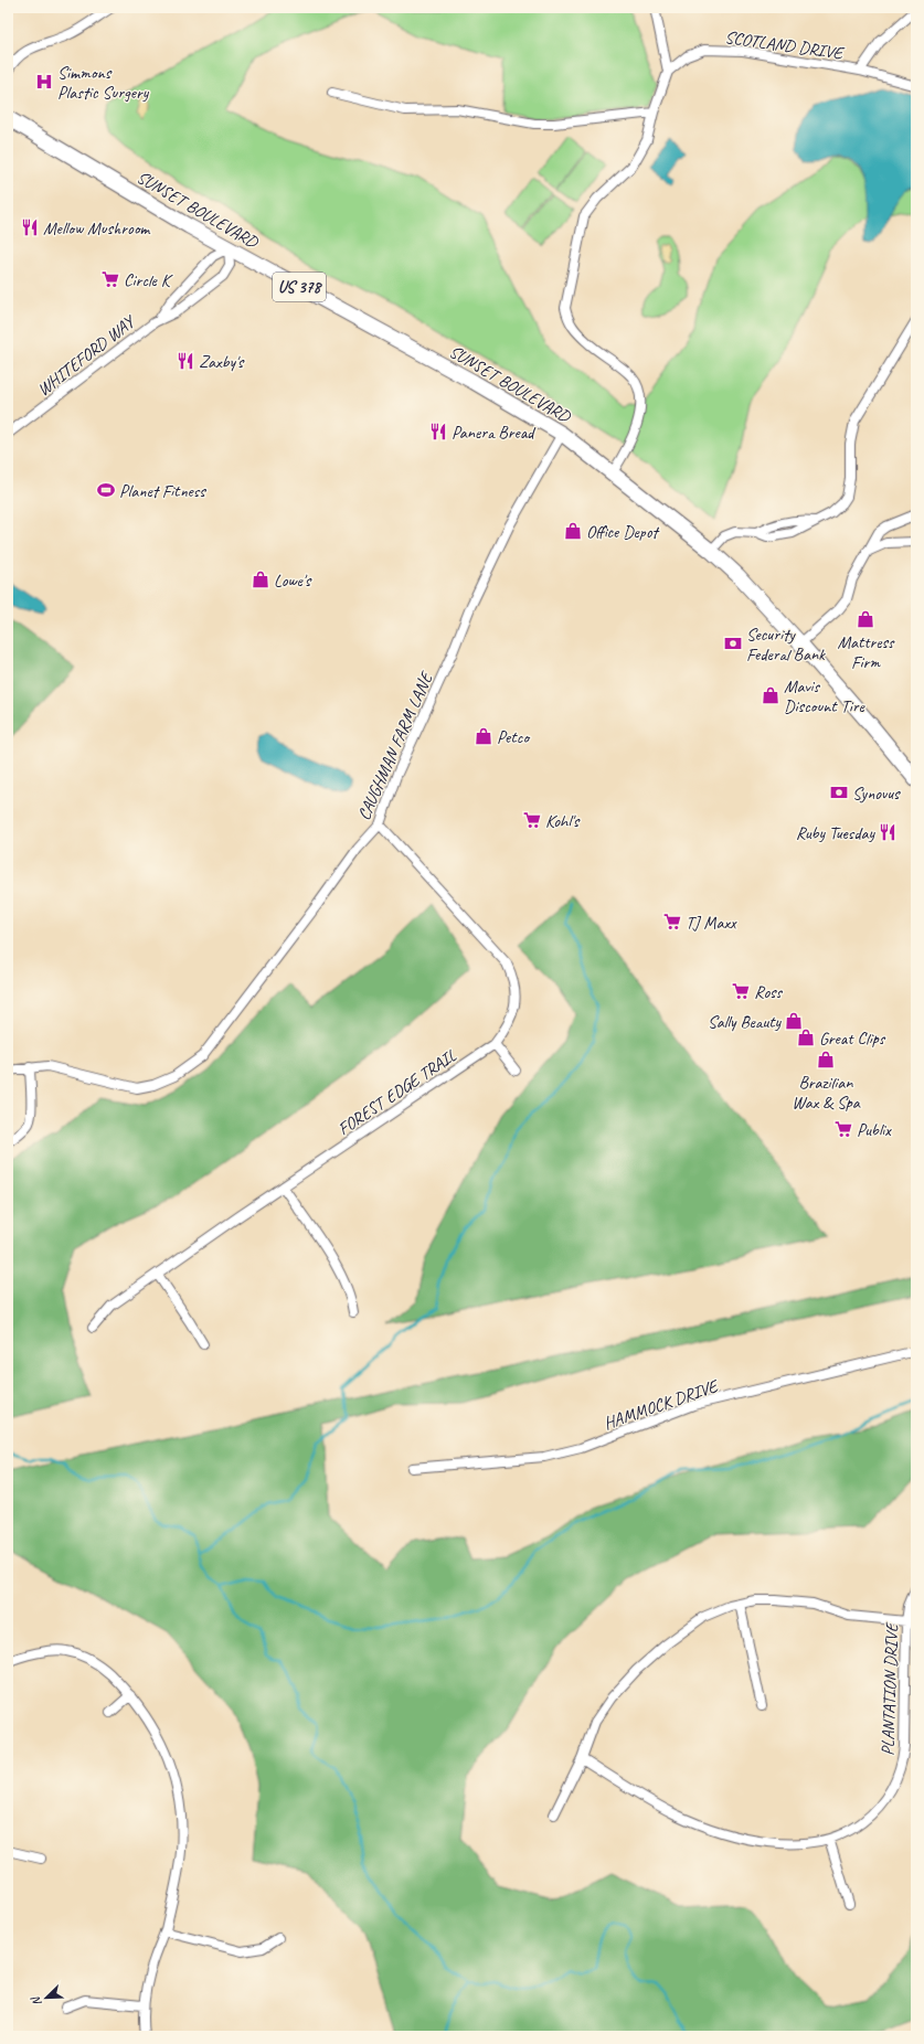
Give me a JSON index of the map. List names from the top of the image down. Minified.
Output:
{"streets":{"main road":["SUNSET BOULEVARD","US 378"],"street":["SCOTLAND DRIVE","WHITEFORD WAY","CAUGHMAN FARM LANE","FOREST EDGE TRAIL","HAMMOCK DRIVE","PLANTATION DRIVE"]},"crossings":[["SUNSET BOULEVARD","WHITEFORD WAY"],["SUNSET BOULEVARD","CAUGHMAN FARM LANE"],["CAUGHMAN FARM LANE","FOREST EDGE TRAIL"]],"places":{"hospital":["Simmons Plastic Surgery"],"restaurant":["Mellow Mushroom","Zaxby's","Panera Bread","Ruby Tuesday"],"supermarket":["Circle K","Kohl's","TJ Maxx","Ross","Publix"],"sports":["Planet Fitness"],"shop":["Office Depot","Lowe's","Mattress Firm","Mavis Discount Tire","Petco","Sally Beauty","Great Clips","Brazilian Wax & Spa"],"bank":["Security Federal Bank","Synovus"]},"north":"bottom left"}
